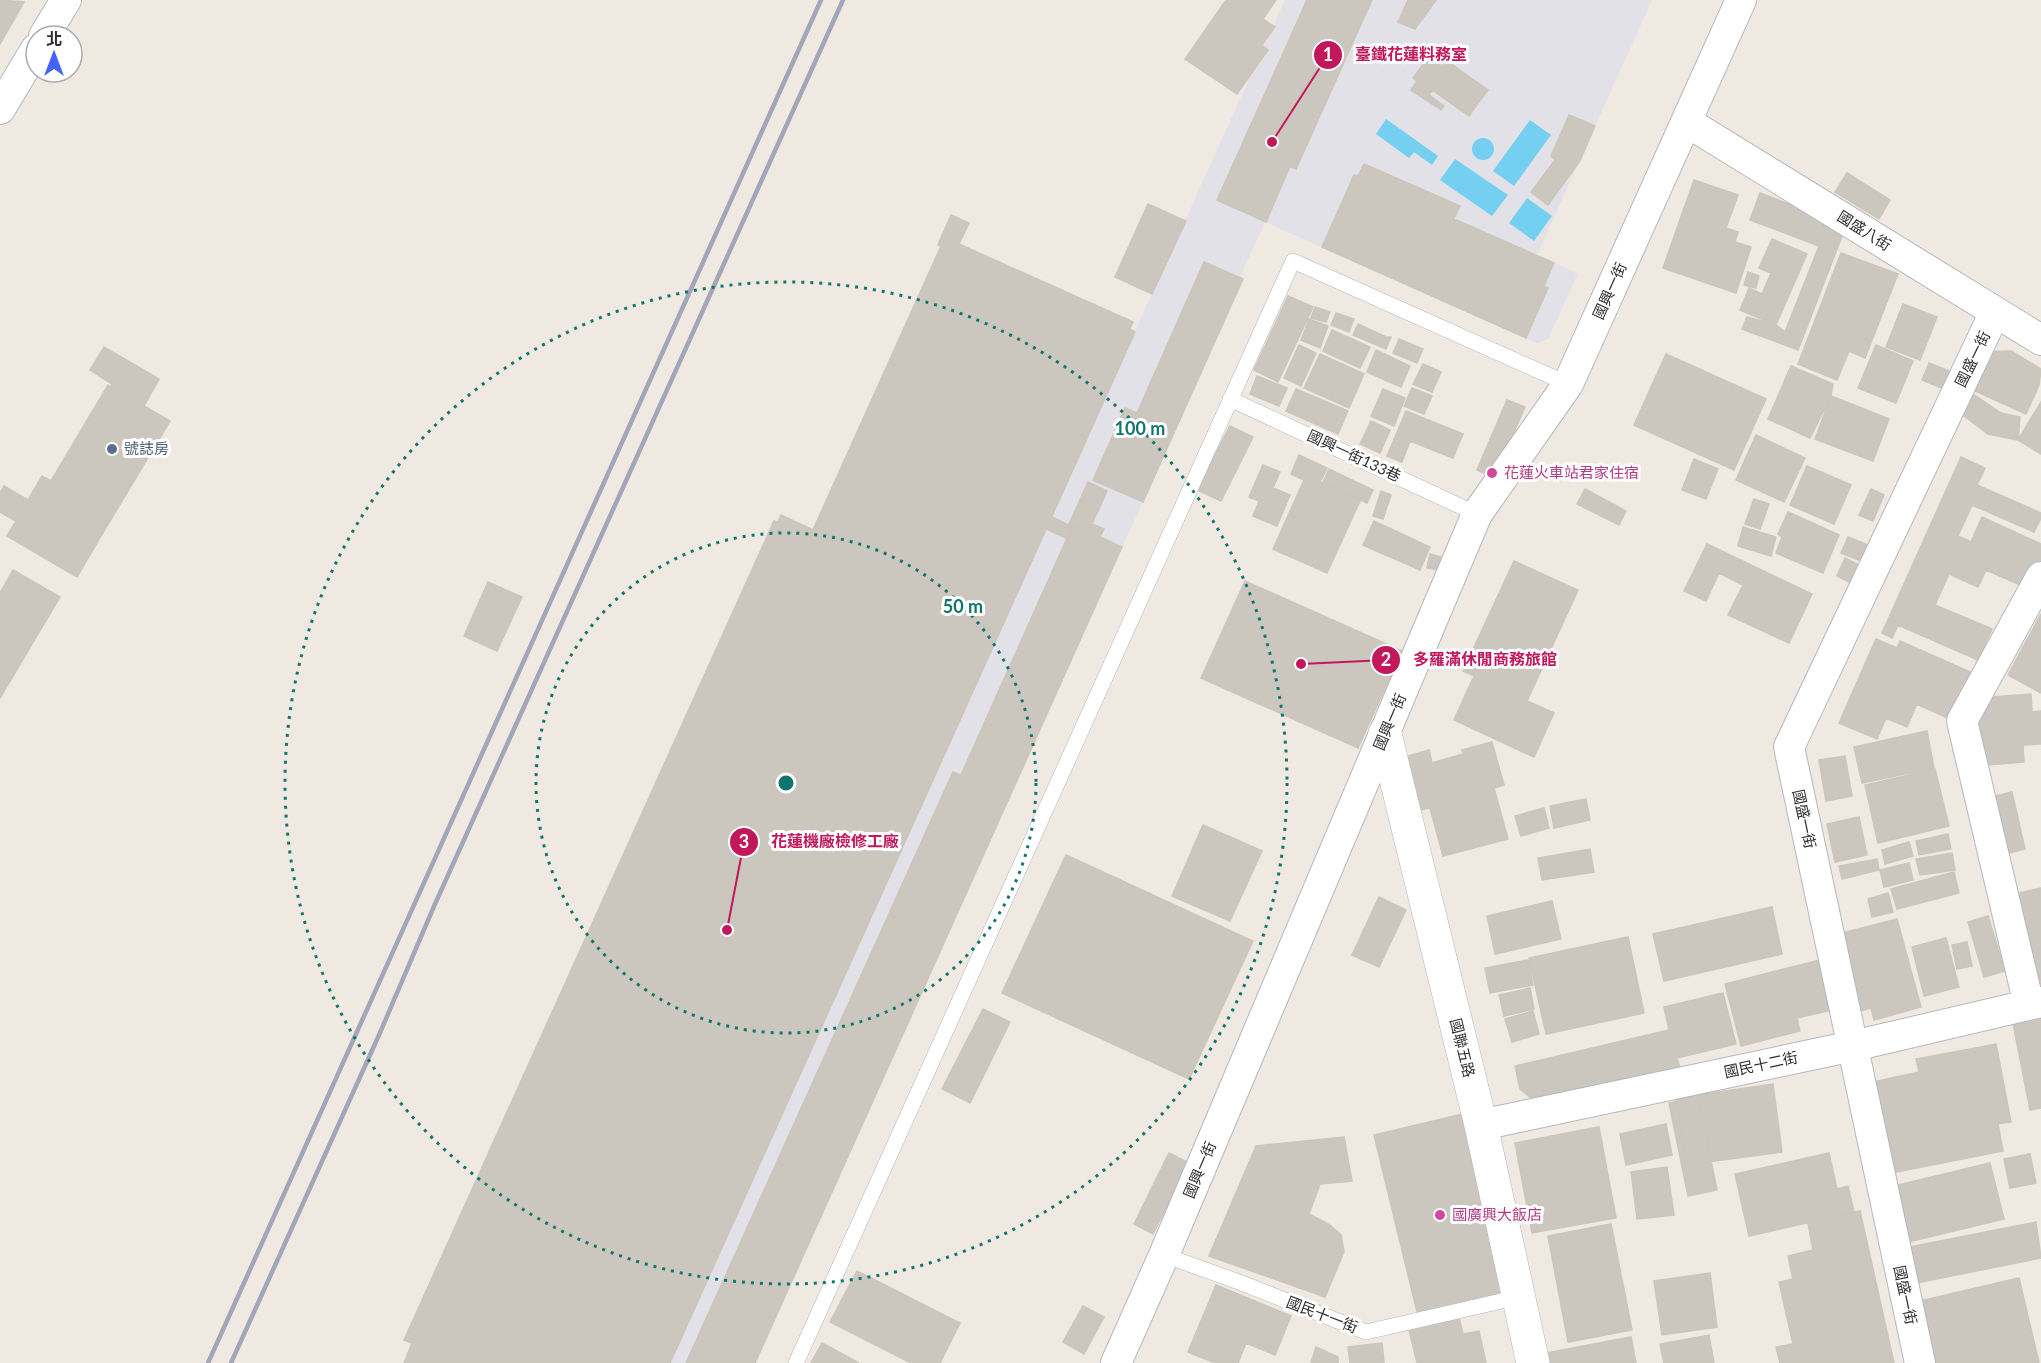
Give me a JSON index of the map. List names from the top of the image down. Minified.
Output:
{"streets":{"street":["國盛八街","國興一街","國盛一街","國聯五路","國民十二街"],"lane":["國興一街133巷","國民十一街"]},"crossings":[["國盛八街","國興一街"],["國盛八街","國盛一街"],["國興一街","國興一街133巷"],["國興一街","國聯五路"],["國興一街","國民十一街"],["國盛一街","國民十二街"],["國聯五路","國民十二街"],["國聯五路","國民十一街"]],"places":["臺鐵花蓮料務室","號誌房","花蓮火車站君家住宿","多羅滿休閒商務旅館","花蓮機廠檢修工廠","國廣興大飯店"],"north":"top","rings":["100 m","50 m"]}
